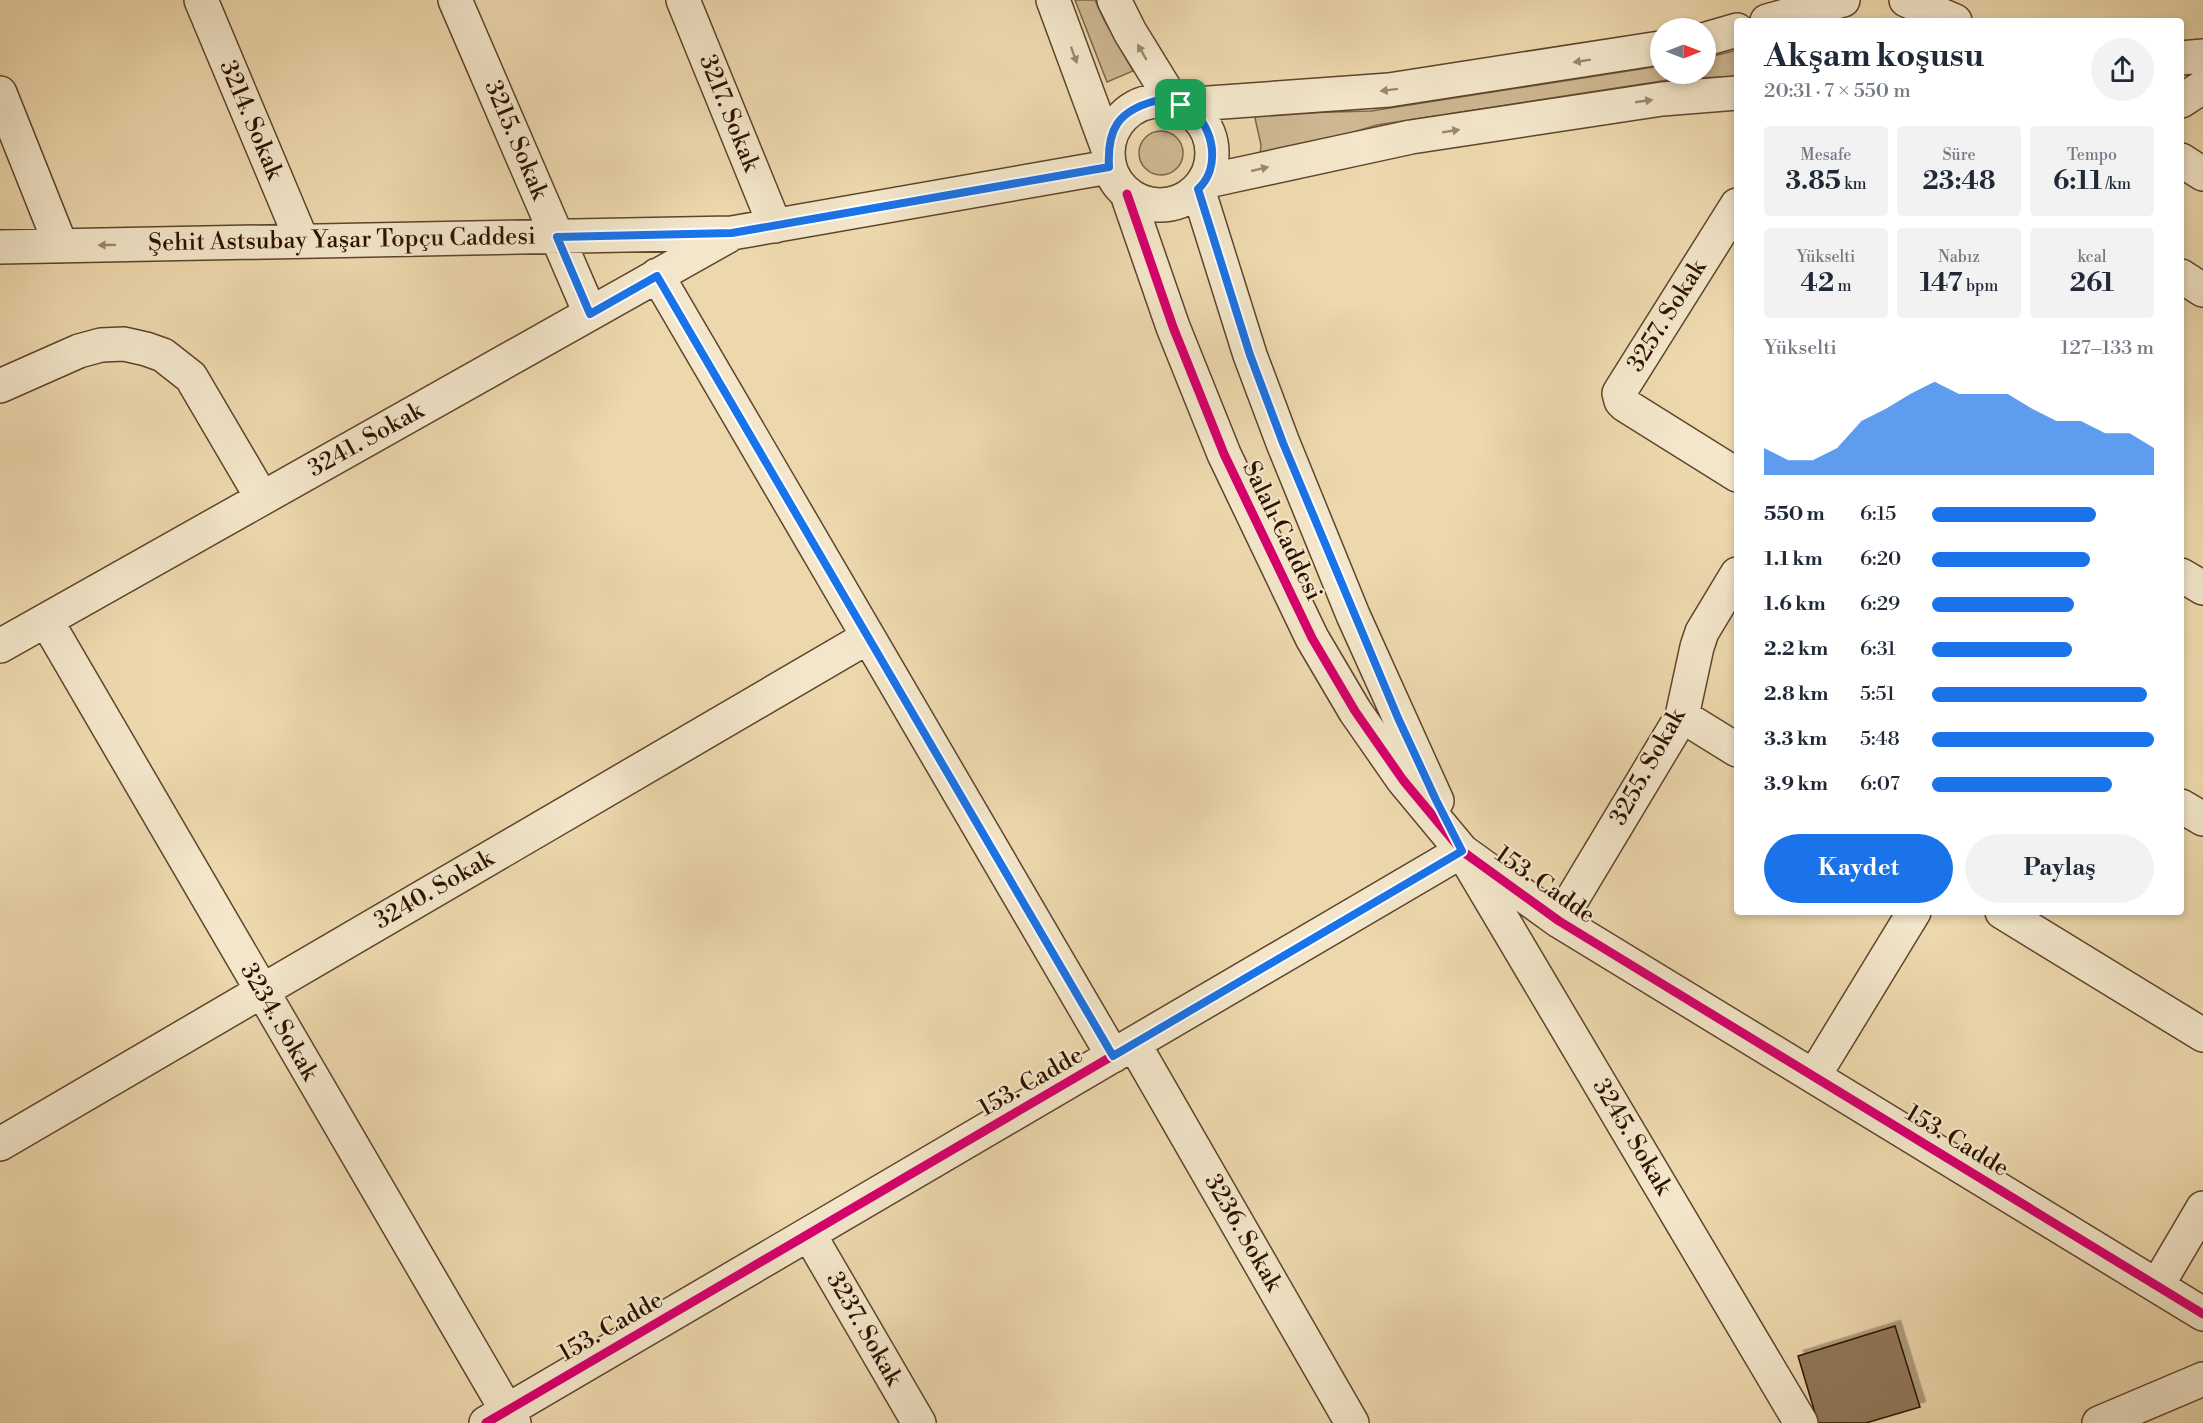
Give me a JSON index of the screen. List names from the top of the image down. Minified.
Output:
{"streets":{"street":["3217. Sokak","3214. Sokak","3215. Sokak","Şehit Astsubay Yaşar Topçu Caddesi","3257. Sokak","3241. Sokak","Salalı Caddesi","3255. Sokak","153. Cadde","3240. Sokak","3234. Sokak","3245. Sokak","3236. Sokak","3237. Sokak"]},"crossings":[["3217. Sokak","Şehit Astsubay Yaşar Topçu Caddesi"],["3214. Sokak","Şehit Astsubay Yaşar Topçu Caddesi"],["3215. Sokak","Şehit Astsubay Yaşar Topçu Caddesi"],["3215. Sokak","3241. Sokak"],["Şehit Astsubay Yaşar Topçu Caddesi","3241. Sokak"],["Şehit Astsubay Yaşar Topçu Caddesi","Salalı Caddesi"],["3241. Sokak","3234. Sokak"],["3241. Sokak","3236. Sokak"],["Salalı Caddesi","153. Cadde"],["Salalı Caddesi","3245. Sokak"],["3255. Sokak","153. Cadde"],["153. Cadde","3234. Sokak"],["153. Cadde","3245. Sokak"],["153. Cadde","3236. Sokak"],["153. Cadde","3237. Sokak"],["3240. Sokak","3234. Sokak"],["3240. Sokak","3236. Sokak"]],"north":"right","page":{"heading":["Akşam koşusu","20:31 · 7 × 550 m"],"stats":[["Mesafe","3.85 km"],["Süre","23:48"],["Tempo","6:11 /km"],["Yükselti","42 m"],["Nabız","147 bpm"],["kcal","261"]],"chart":["Yükselti","127–133 m"],"list":[{"name":"550 m","note":"6:15"},{"name":"1.1 km","note":"6:20"},{"name":"1.6 km","note":"6:29"},{"name":"2.2 km","note":"6:31"},{"name":"2.8 km","note":"5:51"},{"name":"3.3 km","note":"5:48"},{"name":"3.9 km","note":"6:07"}],"buttons":["Kaydet","Paylaş"]}}
